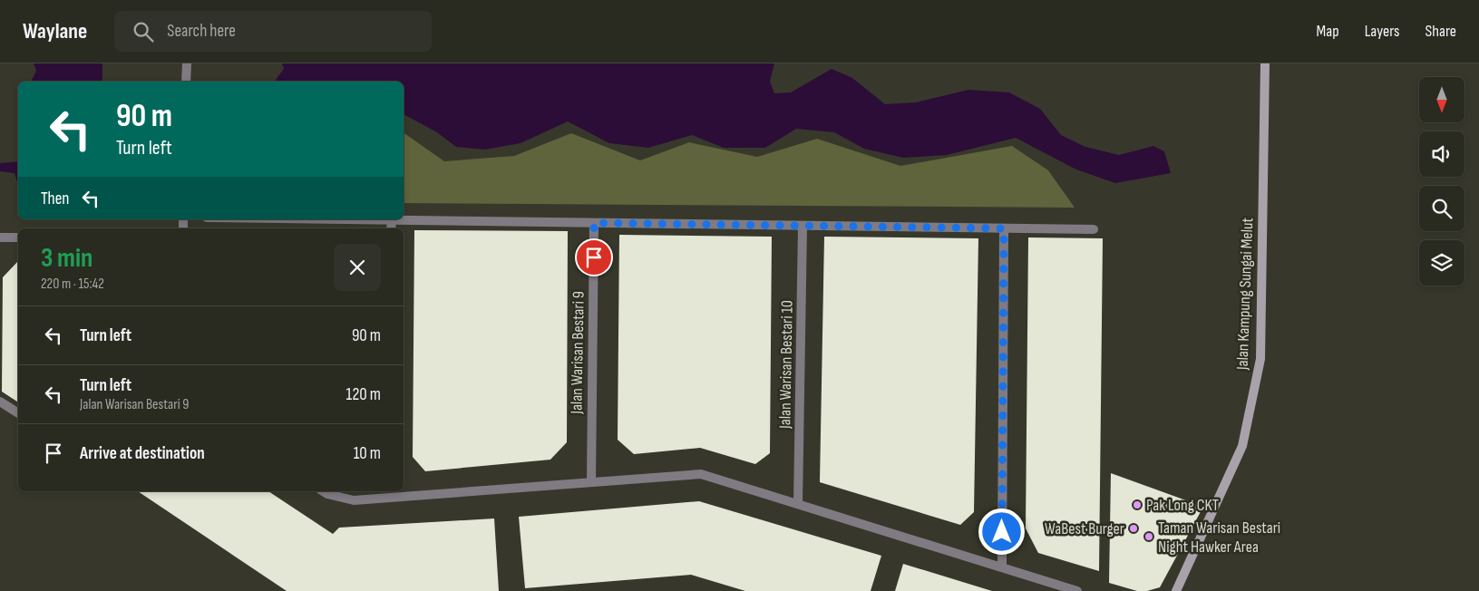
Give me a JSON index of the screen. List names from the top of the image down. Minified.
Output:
{"streets":{"main road":["Jalan Kampung Sungai Melut"],"street":["Jalan Warisan Bestari 9","Jalan Warisan Bestari 10"]},"places":["Pak Long CKT","WaBest Burger","Taman Warisan Bestari Night Hawker Area"],"north":"bottom","page":{"header":"Waylane","search":"Search here","nav":["Map","Layers","Share"],"turn":["90 m","Turn left"],"then":"Then","heading":["3 min","220 m · 15:42"],"list":[{"name":"Turn left","value":"90 m"},{"name":"Turn left","note":"Jalan Warisan Bestari 9","value":"120 m"},{"name":"Arrive at destination","value":"10 m"}]}}
